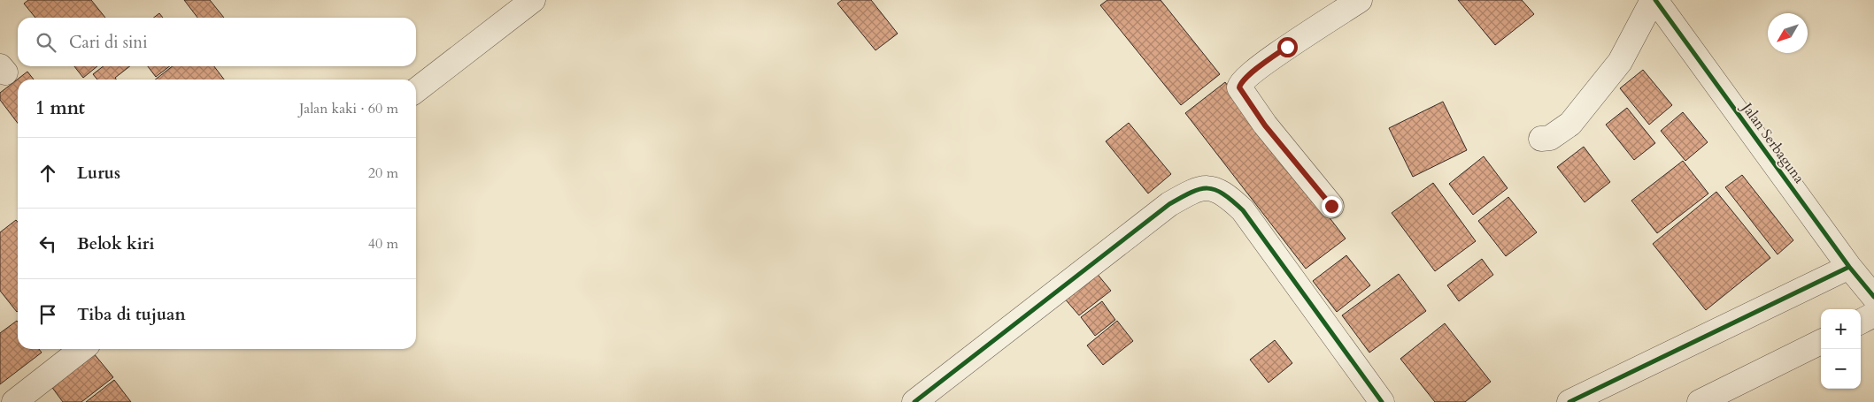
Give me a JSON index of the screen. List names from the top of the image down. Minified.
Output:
{"streets":{"street":["Jalan Serbaguna"]},"north":"bottom left","page":{"search":"Cari di sini","heading":["1 mnt","Jalan kaki · 60 m"],"list":[["Lurus","20 m"],["Belok kiri","40 m"],"Tiba di tujuan"],"map_buttons":["+","−"]}}
